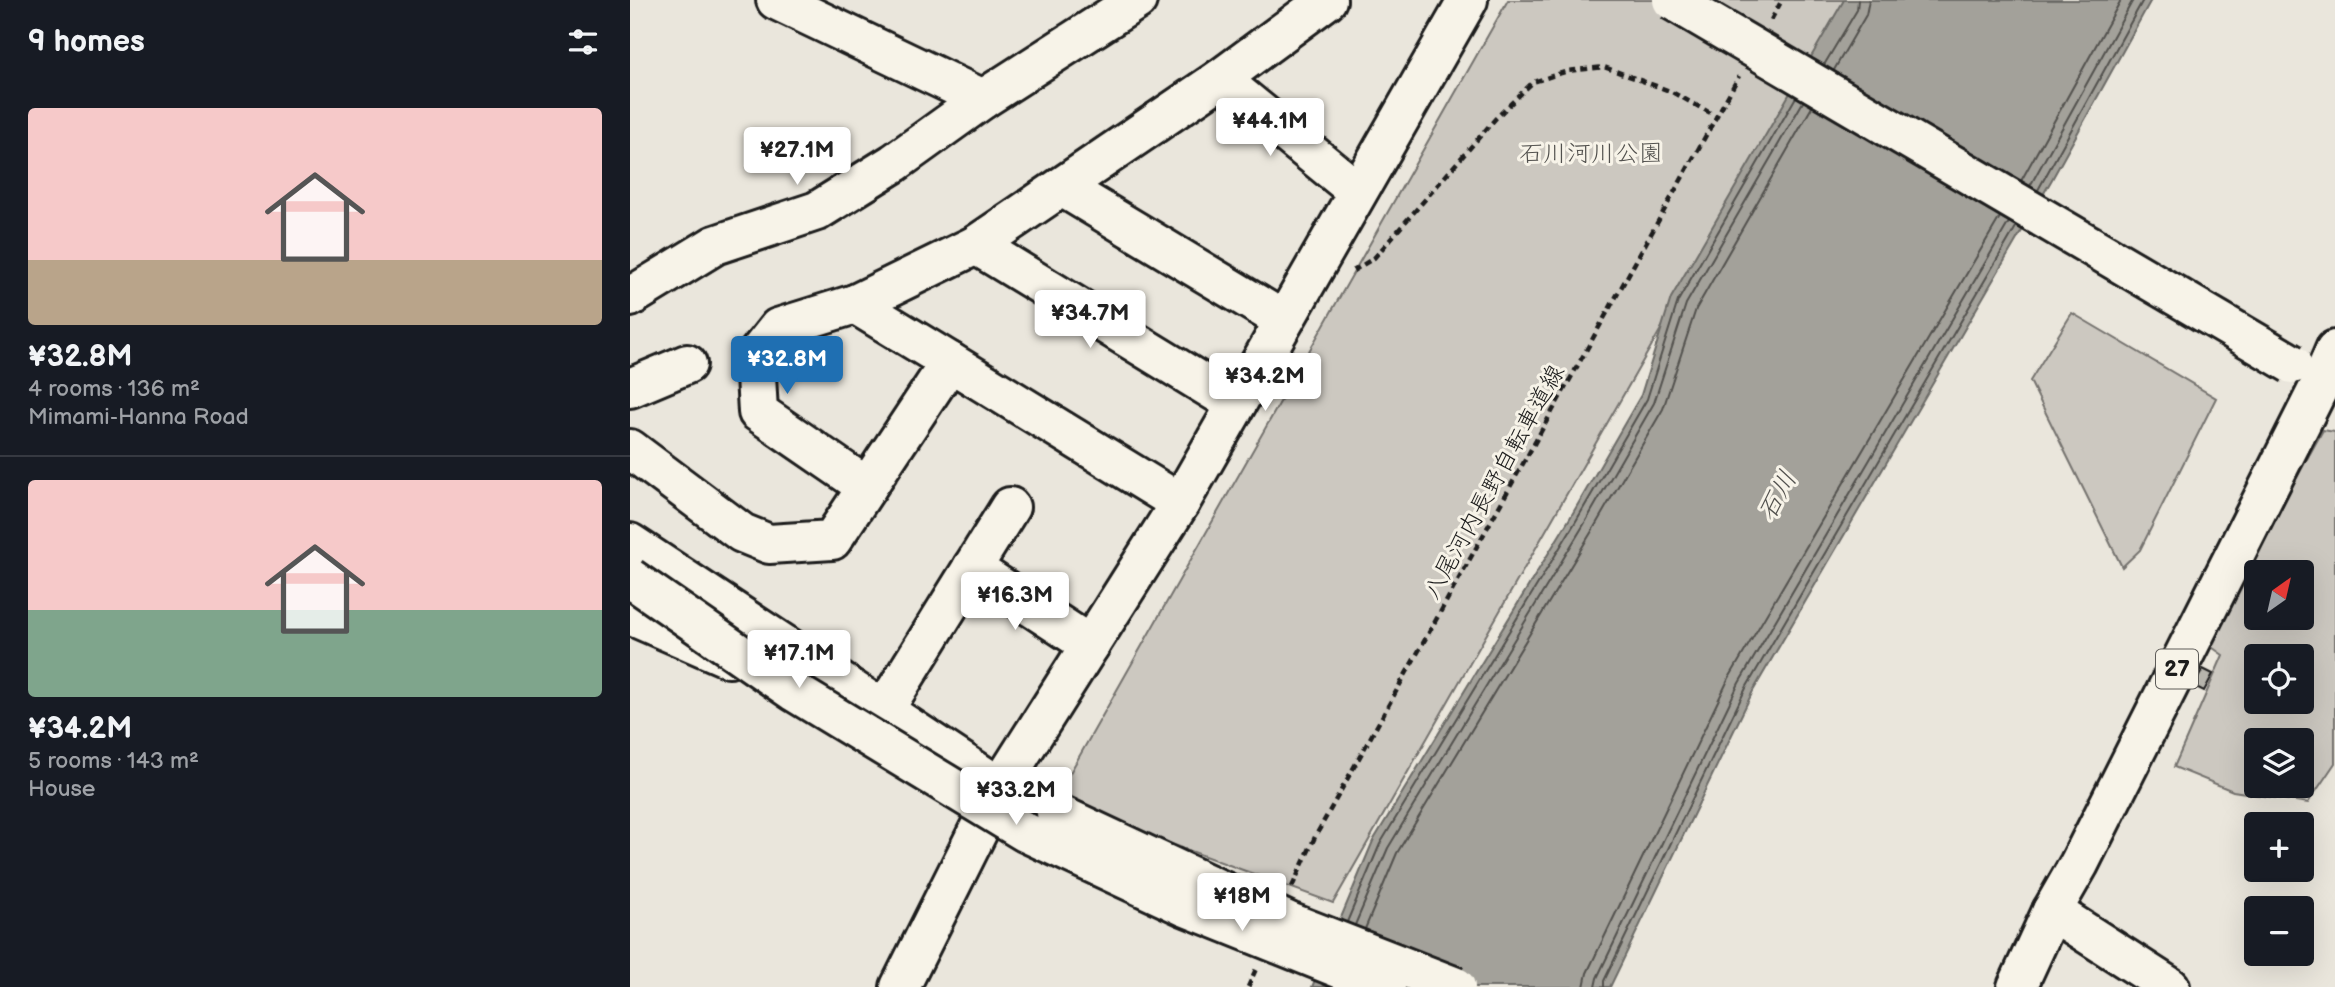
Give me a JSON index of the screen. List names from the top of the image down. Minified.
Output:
{"streets":{"main road":["27"],"path":["八尾河内長野自転車道線"]},"water":["石川"],"parks":["石川河川公園"],"north":"top right","page":{"heading":"9 homes","list":[{"name":"¥32.8M","note":"4 rooms · 136 m² · Mimami-Hanna Road"},{"name":"¥34.2M","note":"5 rooms · 143 m² · House"}],"price":["¥44.1M","¥27.1M","¥34.7M","¥32.8M","¥34.2M","¥16.3M","¥17.1M","¥33.2M","¥18M"],"map_buttons":["+","−"]}}
